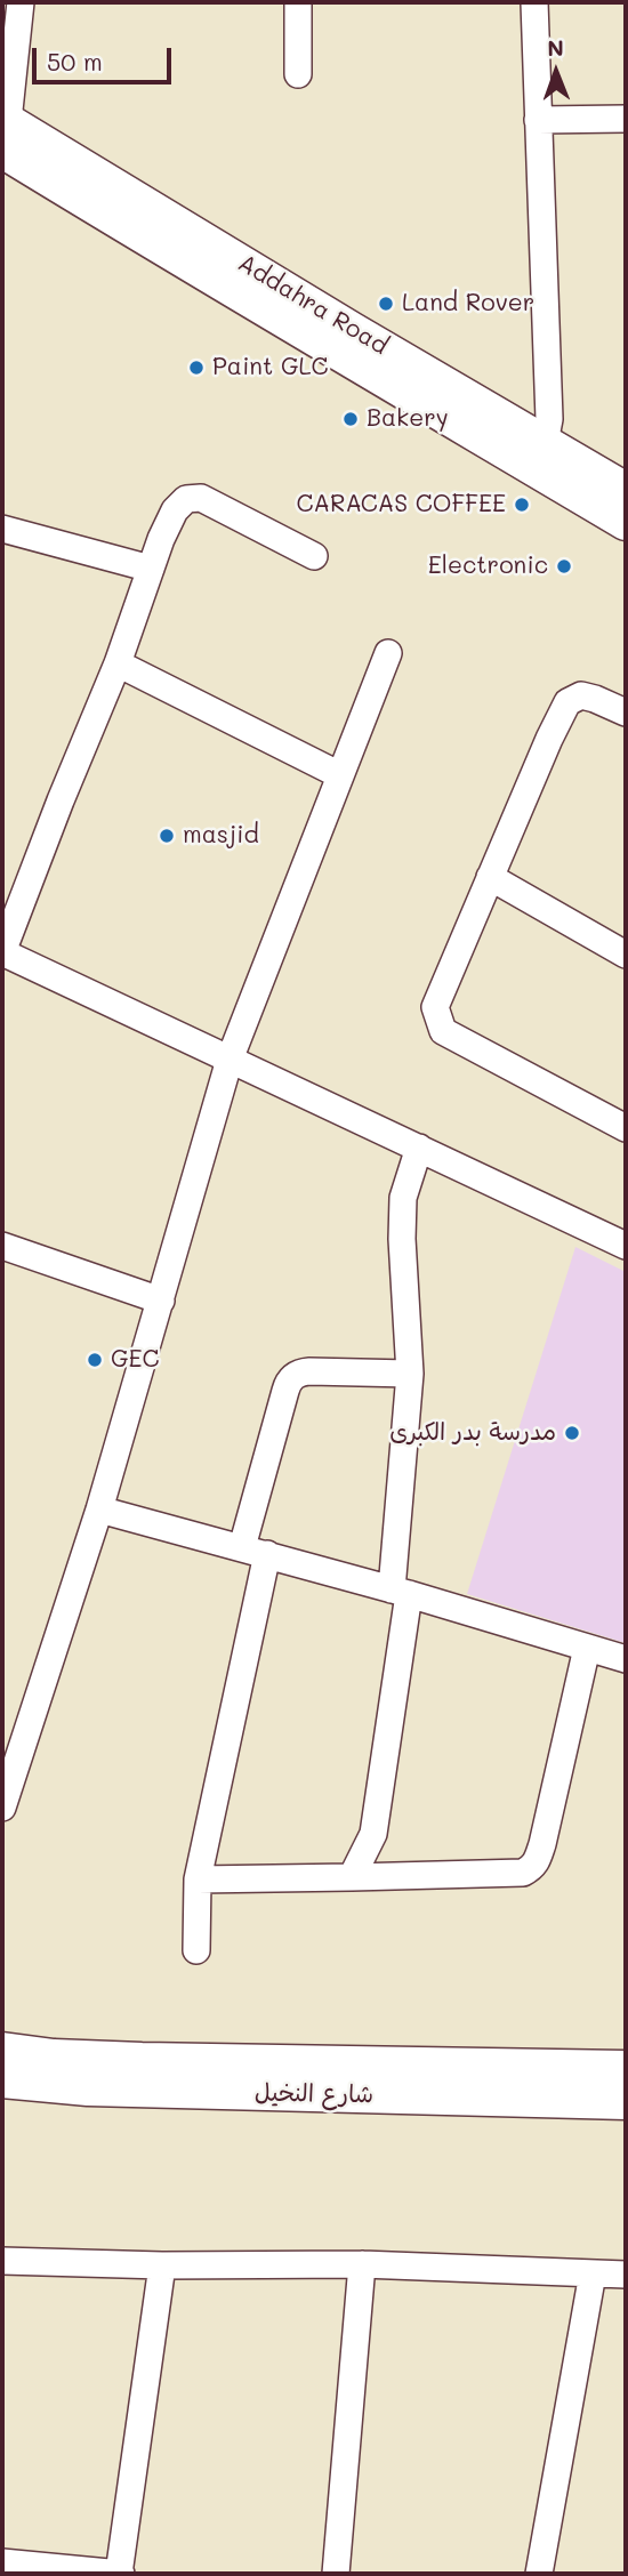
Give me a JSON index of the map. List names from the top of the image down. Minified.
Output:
{"streets":{"main road":["Addahra Road","شارع النخيل"]},"places":["Land Rover","Paint GLC","Bakery","CARACAS COFFEE","Electronic","masjid","GEC","مدرسة بدر الكبرى"],"scale_bar":"50 m","north":"top"}
